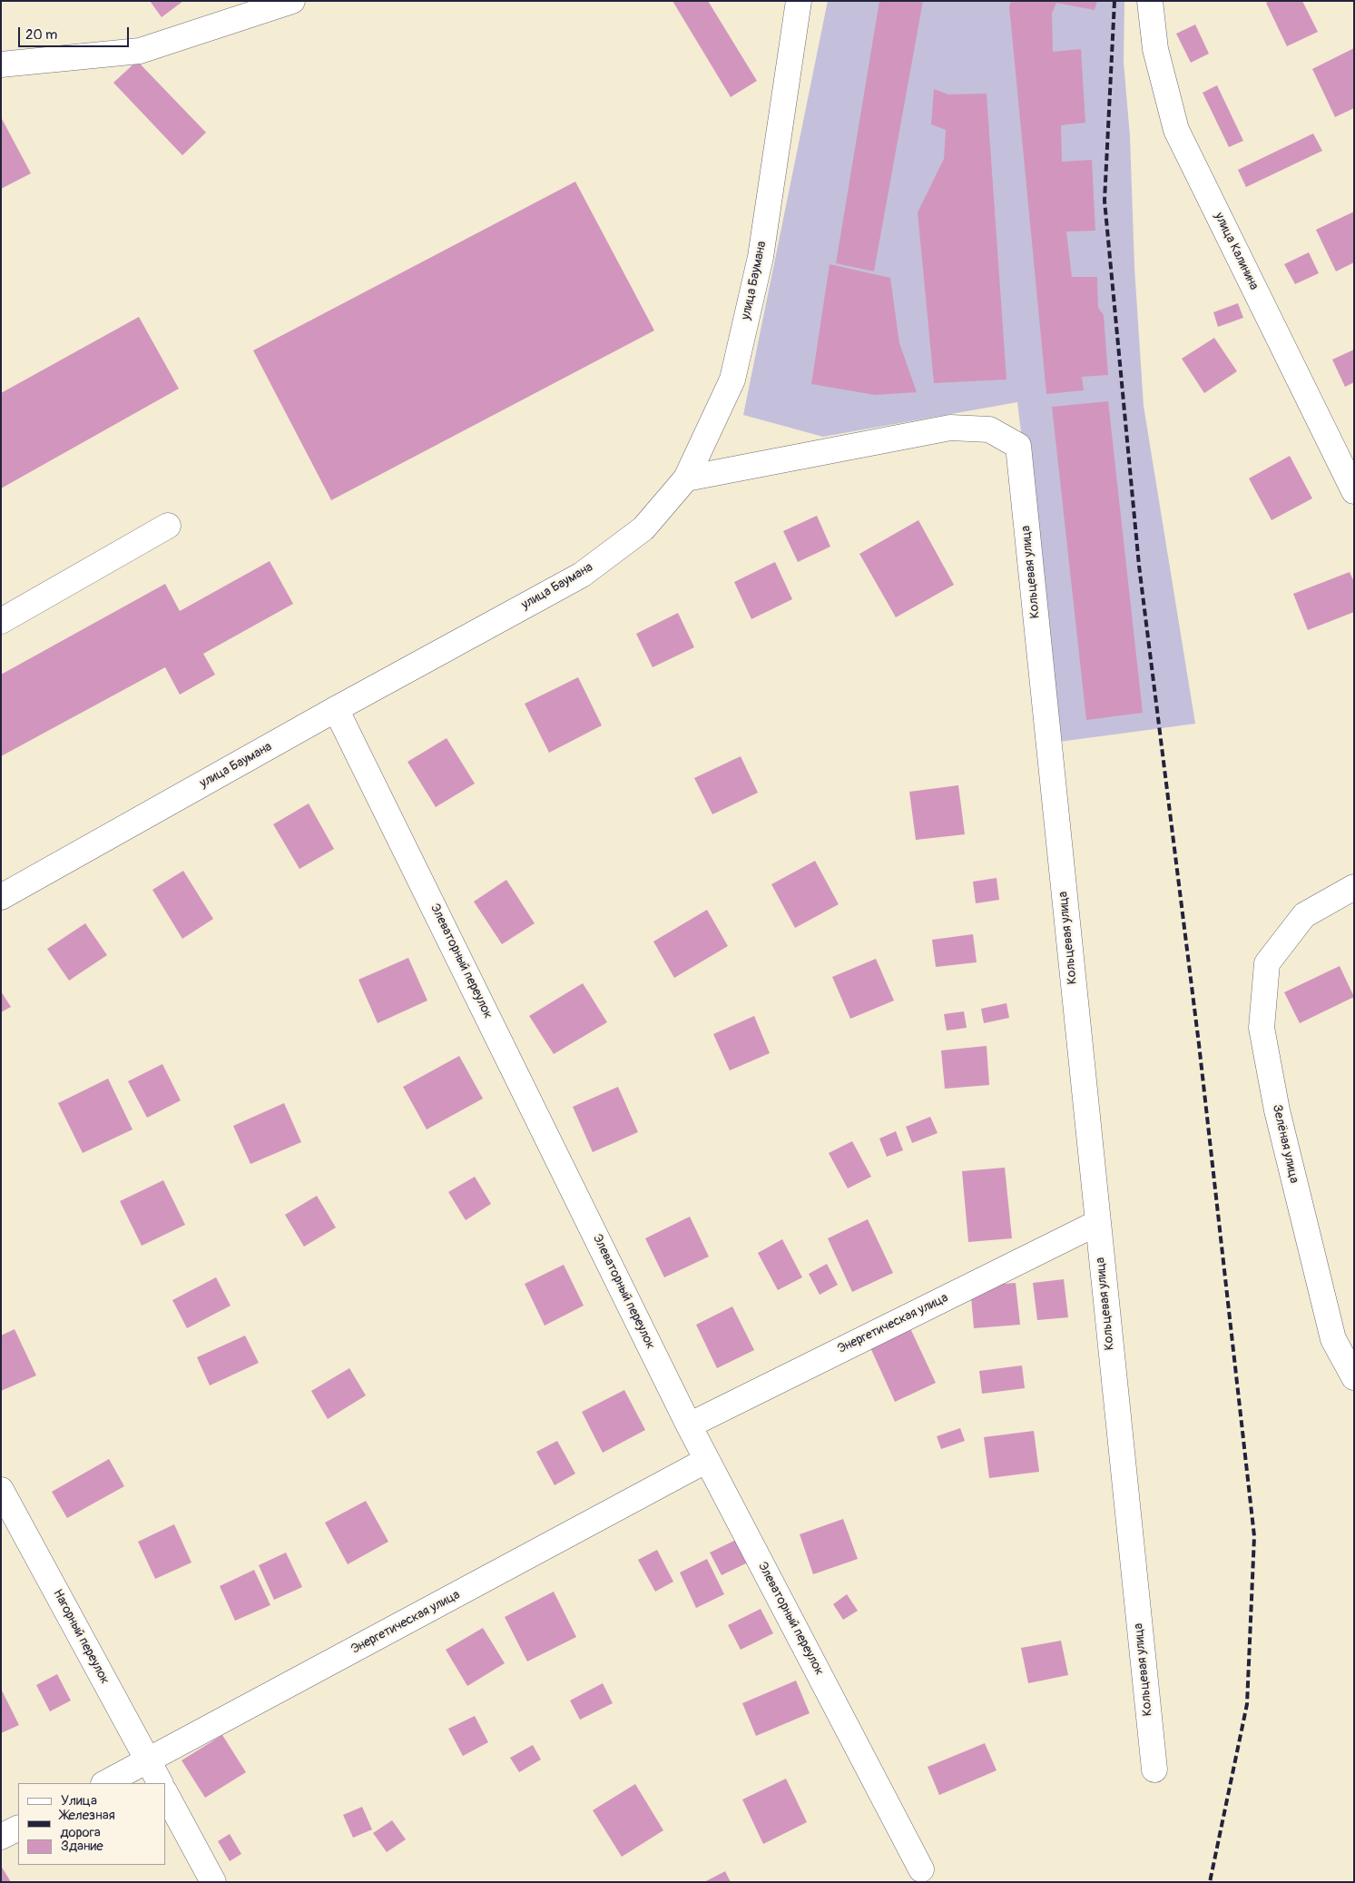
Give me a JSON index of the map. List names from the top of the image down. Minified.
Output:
{"streets":{"street":["улица Калинина","улица Баумана","Кольцевая улица","Элеваторный переулок","Зелёная улица","Энергетическая улица","Нагорный переулок"]},"crossings":[["улица Баумана","Кольцевая улица"],["улица Баумана","Элеваторный переулок"],["Кольцевая улица","Энергетическая улица"],["Элеваторный переулок","Энергетическая улица"],["Энергетическая улица","Нагорный переулок"]],"legend":["Улица","Железная дорога","Здание"],"scale_bar":"20 m"}
